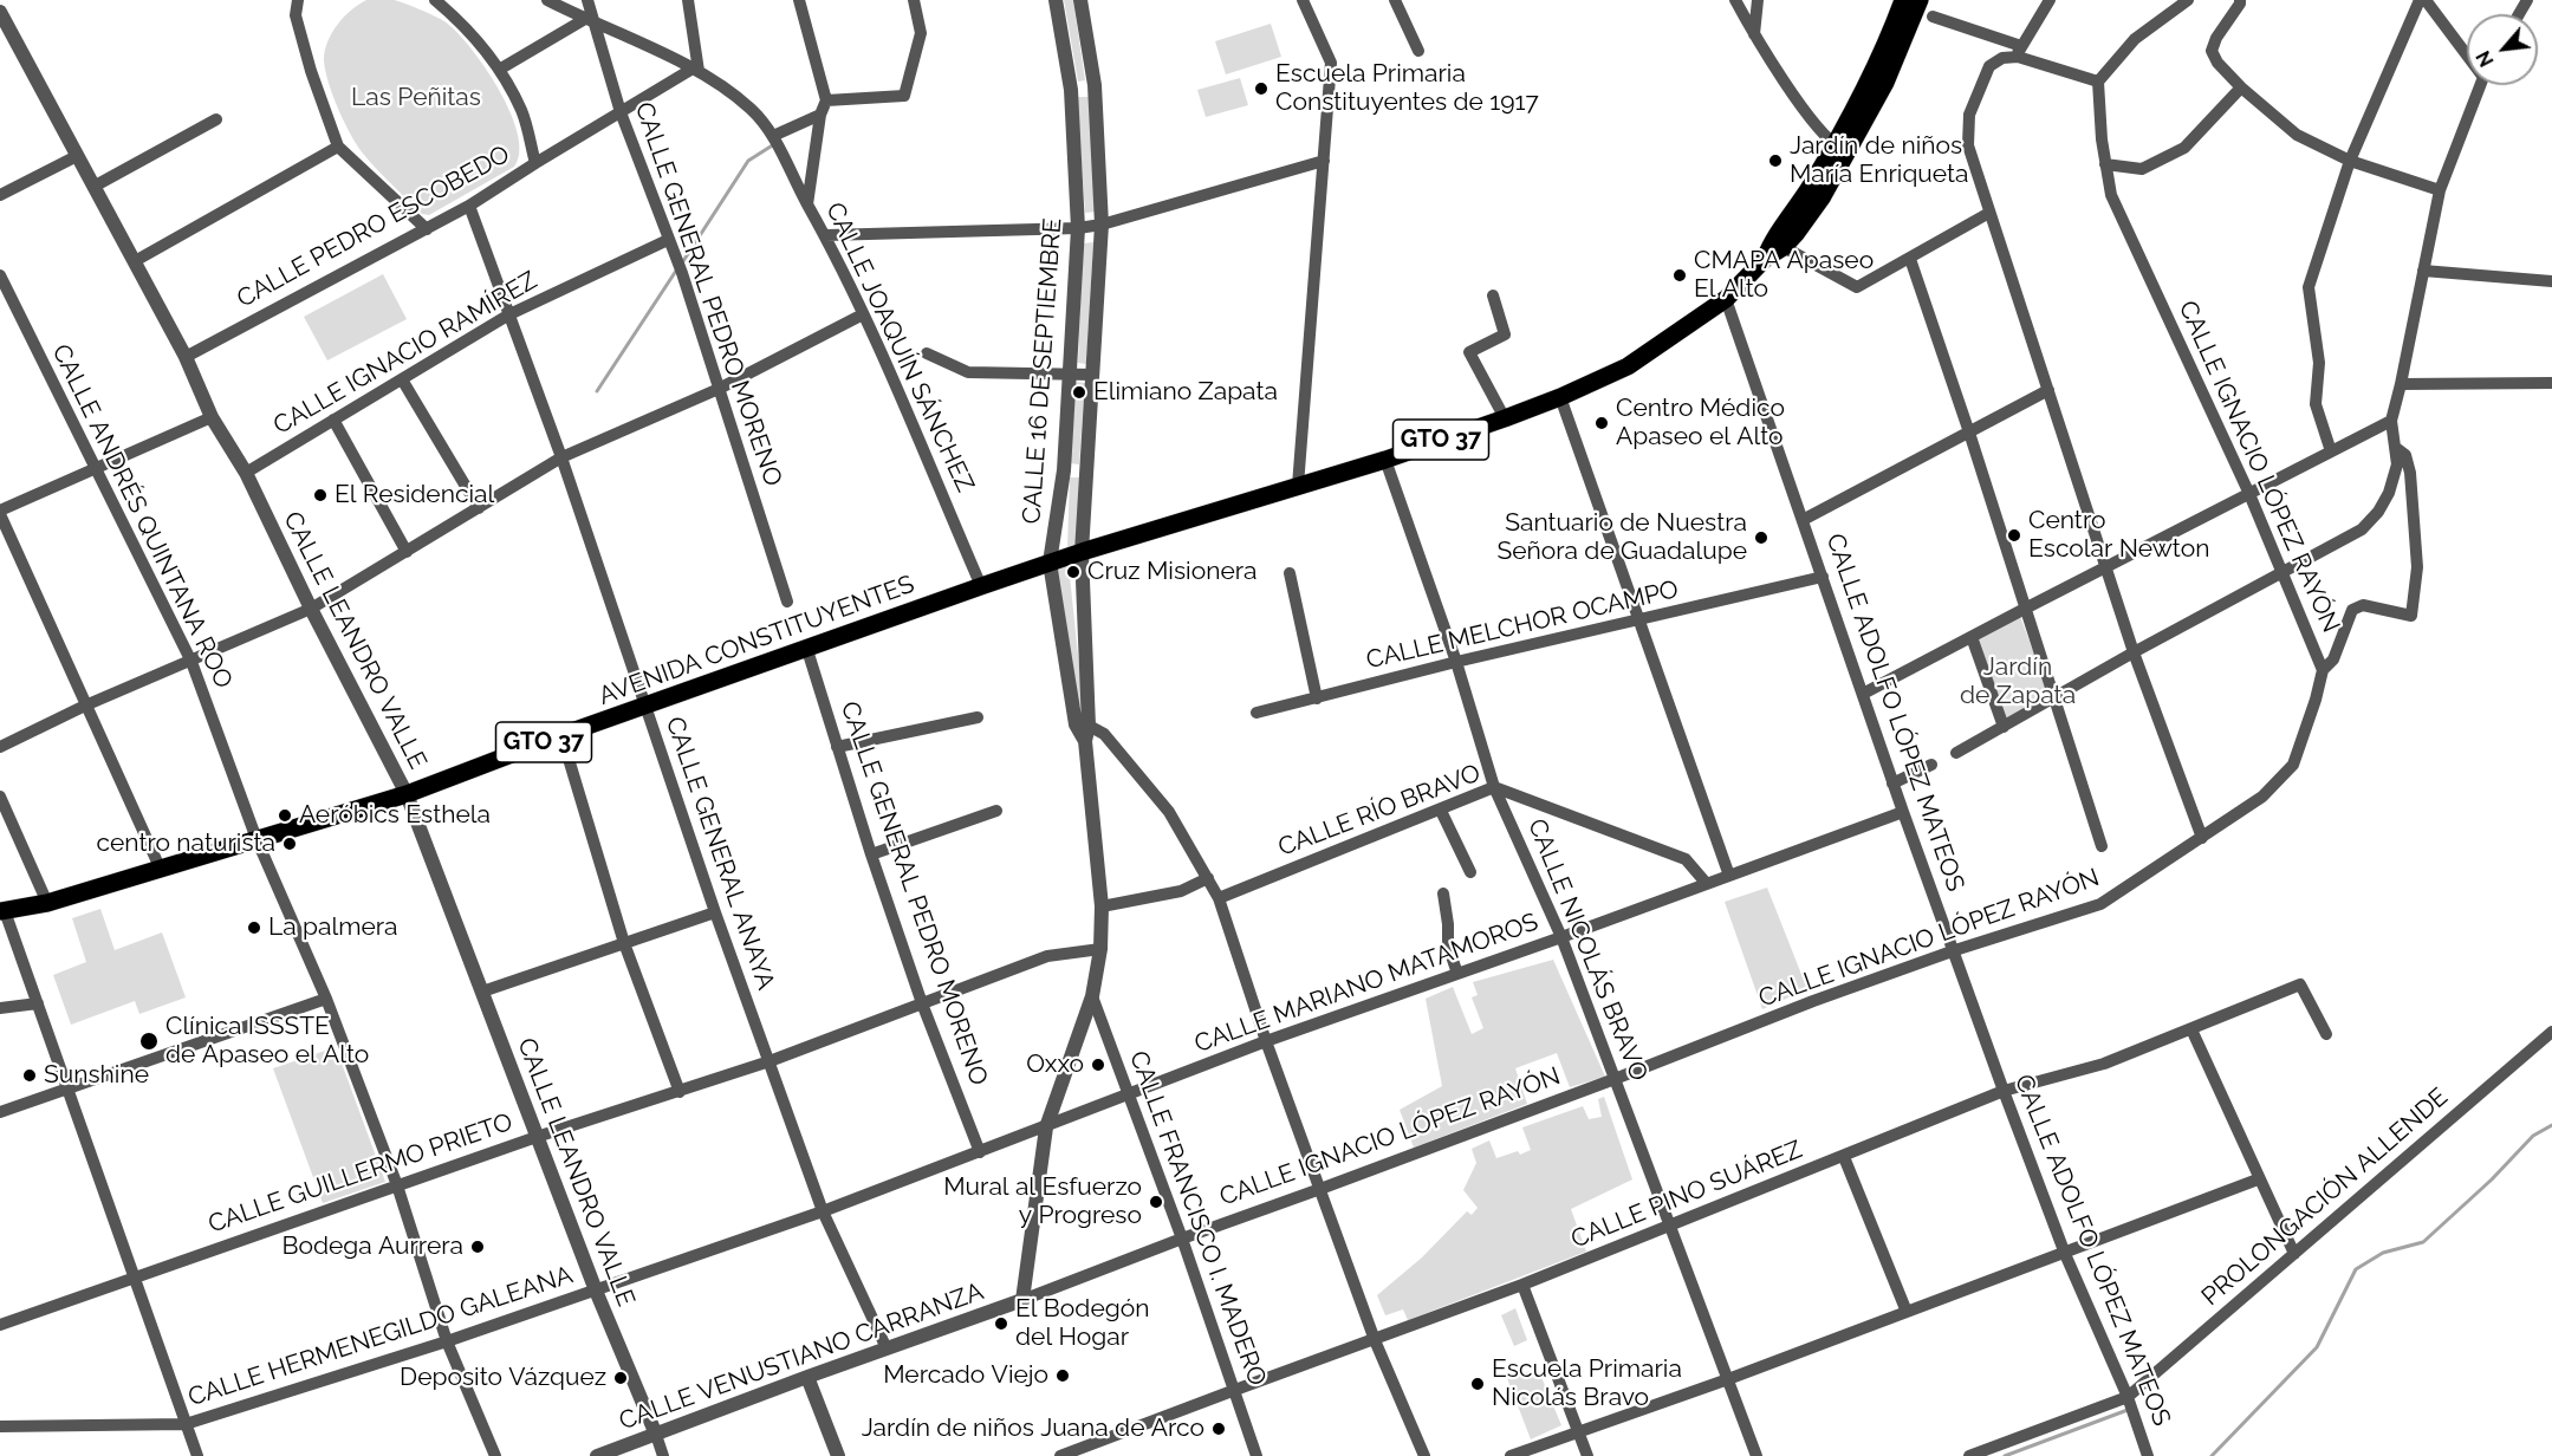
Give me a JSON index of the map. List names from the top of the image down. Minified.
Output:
{"streets":{"main road":["GTO 37","AVENIDA CONSTITUYENTES"],"street":["CALLE PEDRO ESCOBEDO","CALLE GENERAL PEDRO MORENO","CALLE JOAQUÍN SÁNCHEZ","CALLE IGNACIO RAMÍREZ","CALLE 16 DE SEPTIEMBRE","CALLE IGNACIO LÓPEZ RAYÓN","CALLE ANDRÉS QUINTANA ROO","CALLE MELCHOR OCAMPO","CALLE LEANDRO VALLE","CALLE ADOLFO LÓPEZ MATEOS","CALLE RÍO BRAVO","CALLE GENERAL ANAYA","CALLE NICOLÁS BRAVO","CALLE MARIANO MATAMOROS","CALLE GUILLERMO PRIETO","CALLE PINO SUÁREZ","PROLONGACIÓN ALLENDE","CALLE FRANCISCO I. MADERO","CALLE HERMENEGILDO GALEANA","CALLE VENUSTIANO CARRANZA"]},"crossings":[["CALLE PEDRO ESCOBEDO","CALLE GENERAL PEDRO MORENO"],["CALLE PEDRO ESCOBEDO","CALLE LEANDRO VALLE"],["CALLE PEDRO ESCOBEDO","CALLE GENERAL ANAYA"],["CALLE GENERAL PEDRO MORENO","CALLE IGNACIO RAMÍREZ"],["CALLE GENERAL PEDRO MORENO","AVENIDA CONSTITUYENTES"],["CALLE GENERAL PEDRO MORENO","CALLE GUILLERMO PRIETO"],["CALLE GENERAL PEDRO MORENO","CALLE HERMENEGILDO GALEANA"],["CALLE JOAQUÍN SÁNCHEZ","AVENIDA CONSTITUYENTES"],["CALLE IGNACIO RAMÍREZ","CALLE LEANDRO VALLE"],["CALLE IGNACIO RAMÍREZ","CALLE GENERAL ANAYA"],["CALLE 16 DE SEPTIEMBRE","GTO 37"],["CALLE 16 DE SEPTIEMBRE","CALLE IGNACIO LÓPEZ RAYÓN"],["CALLE 16 DE SEPTIEMBRE","AVENIDA CONSTITUYENTES"],["CALLE 16 DE SEPTIEMBRE","CALLE MARIANO MATAMOROS"],["CALLE 16 DE SEPTIEMBRE","CALLE GUILLERMO PRIETO"],["CALLE 16 DE SEPTIEMBRE","CALLE FRANCISCO I. MADERO"],["CALLE 16 DE SEPTIEMBRE","CALLE HERMENEGILDO GALEANA"],["CALLE 16 DE SEPTIEMBRE","CALLE VENUSTIANO CARRANZA"],["GTO 37","AVENIDA CONSTITUYENTES"],["GTO 37","CALLE ADOLFO LÓPEZ MATEOS"],["GTO 37","CALLE NICOLÁS BRAVO"],["CALLE IGNACIO LÓPEZ RAYÓN","CALLE ADOLFO LÓPEZ MATEOS"],["CALLE IGNACIO LÓPEZ RAYÓN","CALLE NICOLÁS BRAVO"],["CALLE IGNACIO LÓPEZ RAYÓN","CALLE FRANCISCO I. MADERO"],["CALLE IGNACIO LÓPEZ RAYÓN","CALLE VENUSTIANO CARRANZA"],["CALLE ANDRÉS QUINTANA ROO","AVENIDA CONSTITUYENTES"],["CALLE ANDRÉS QUINTANA ROO","CALLE GUILLERMO PRIETO"],["CALLE ANDRÉS QUINTANA ROO","CALLE HERMENEGILDO GALEANA"],["CALLE MELCHOR OCAMPO","CALLE ADOLFO LÓPEZ MATEOS"],["CALLE MELCHOR OCAMPO","CALLE NICOLÁS BRAVO"],["CALLE LEANDRO VALLE","AVENIDA CONSTITUYENTES"],["CALLE LEANDRO VALLE","CALLE GUILLERMO PRIETO"],["CALLE LEANDRO VALLE","CALLE HERMENEGILDO GALEANA"],["CALLE LEANDRO VALLE","CALLE VENUSTIANO CARRANZA"],["AVENIDA CONSTITUYENTES","CALLE GENERAL ANAYA"],["CALLE ADOLFO LÓPEZ MATEOS","CALLE MARIANO MATAMOROS"],["CALLE ADOLFO LÓPEZ MATEOS","CALLE PINO SUÁREZ"],["CALLE ADOLFO LÓPEZ MATEOS","PROLONGACIÓN ALLENDE"],["CALLE RÍO BRAVO","CALLE NICOLÁS BRAVO"],["CALLE RÍO BRAVO","CALLE MARIANO MATAMOROS"],["CALLE GENERAL ANAYA","CALLE GUILLERMO PRIETO"],["CALLE GENERAL ANAYA","CALLE HERMENEGILDO GALEANA"],["CALLE GENERAL ANAYA","CALLE VENUSTIANO CARRANZA"],["CALLE NICOLÁS BRAVO","CALLE MARIANO MATAMOROS"],["CALLE NICOLÁS BRAVO","CALLE PINO SUÁREZ"],["CALLE MARIANO MATAMOROS","CALLE FRANCISCO I. MADERO"],["CALLE MARIANO MATAMOROS","CALLE HERMENEGILDO GALEANA"],["CALLE PINO SUÁREZ","CALLE FRANCISCO I. MADERO"]],"parks":["Las Peñitas","Jardín de Zapata"],"places":["Escuela Primaria Constituyentes de 1917","Jardín de niños María Enriqueta","CMAPA Apaseo El Alto","Elimiano Zapata","Centro Médico Apaseo el Alto","El Residencial","Centro Escolar Newton","Santuario de Nuestra Señora de Guadalupe","Cruz Misionera","Aeróbics Esthela","centro naturista","La palmera","Clínica ISSSTE de Apaseo el Alto","Oxxo","Sunshine","Mural al Esfuerzo y Progreso","Bodega Aurrera","El Bodegón del Hogar","Mercado Viejo","Deposito Vázquez","Escuela Primaria Nicolás Bravo","Jardín de niños Juana de Arco"],"north":"bottom left"}
